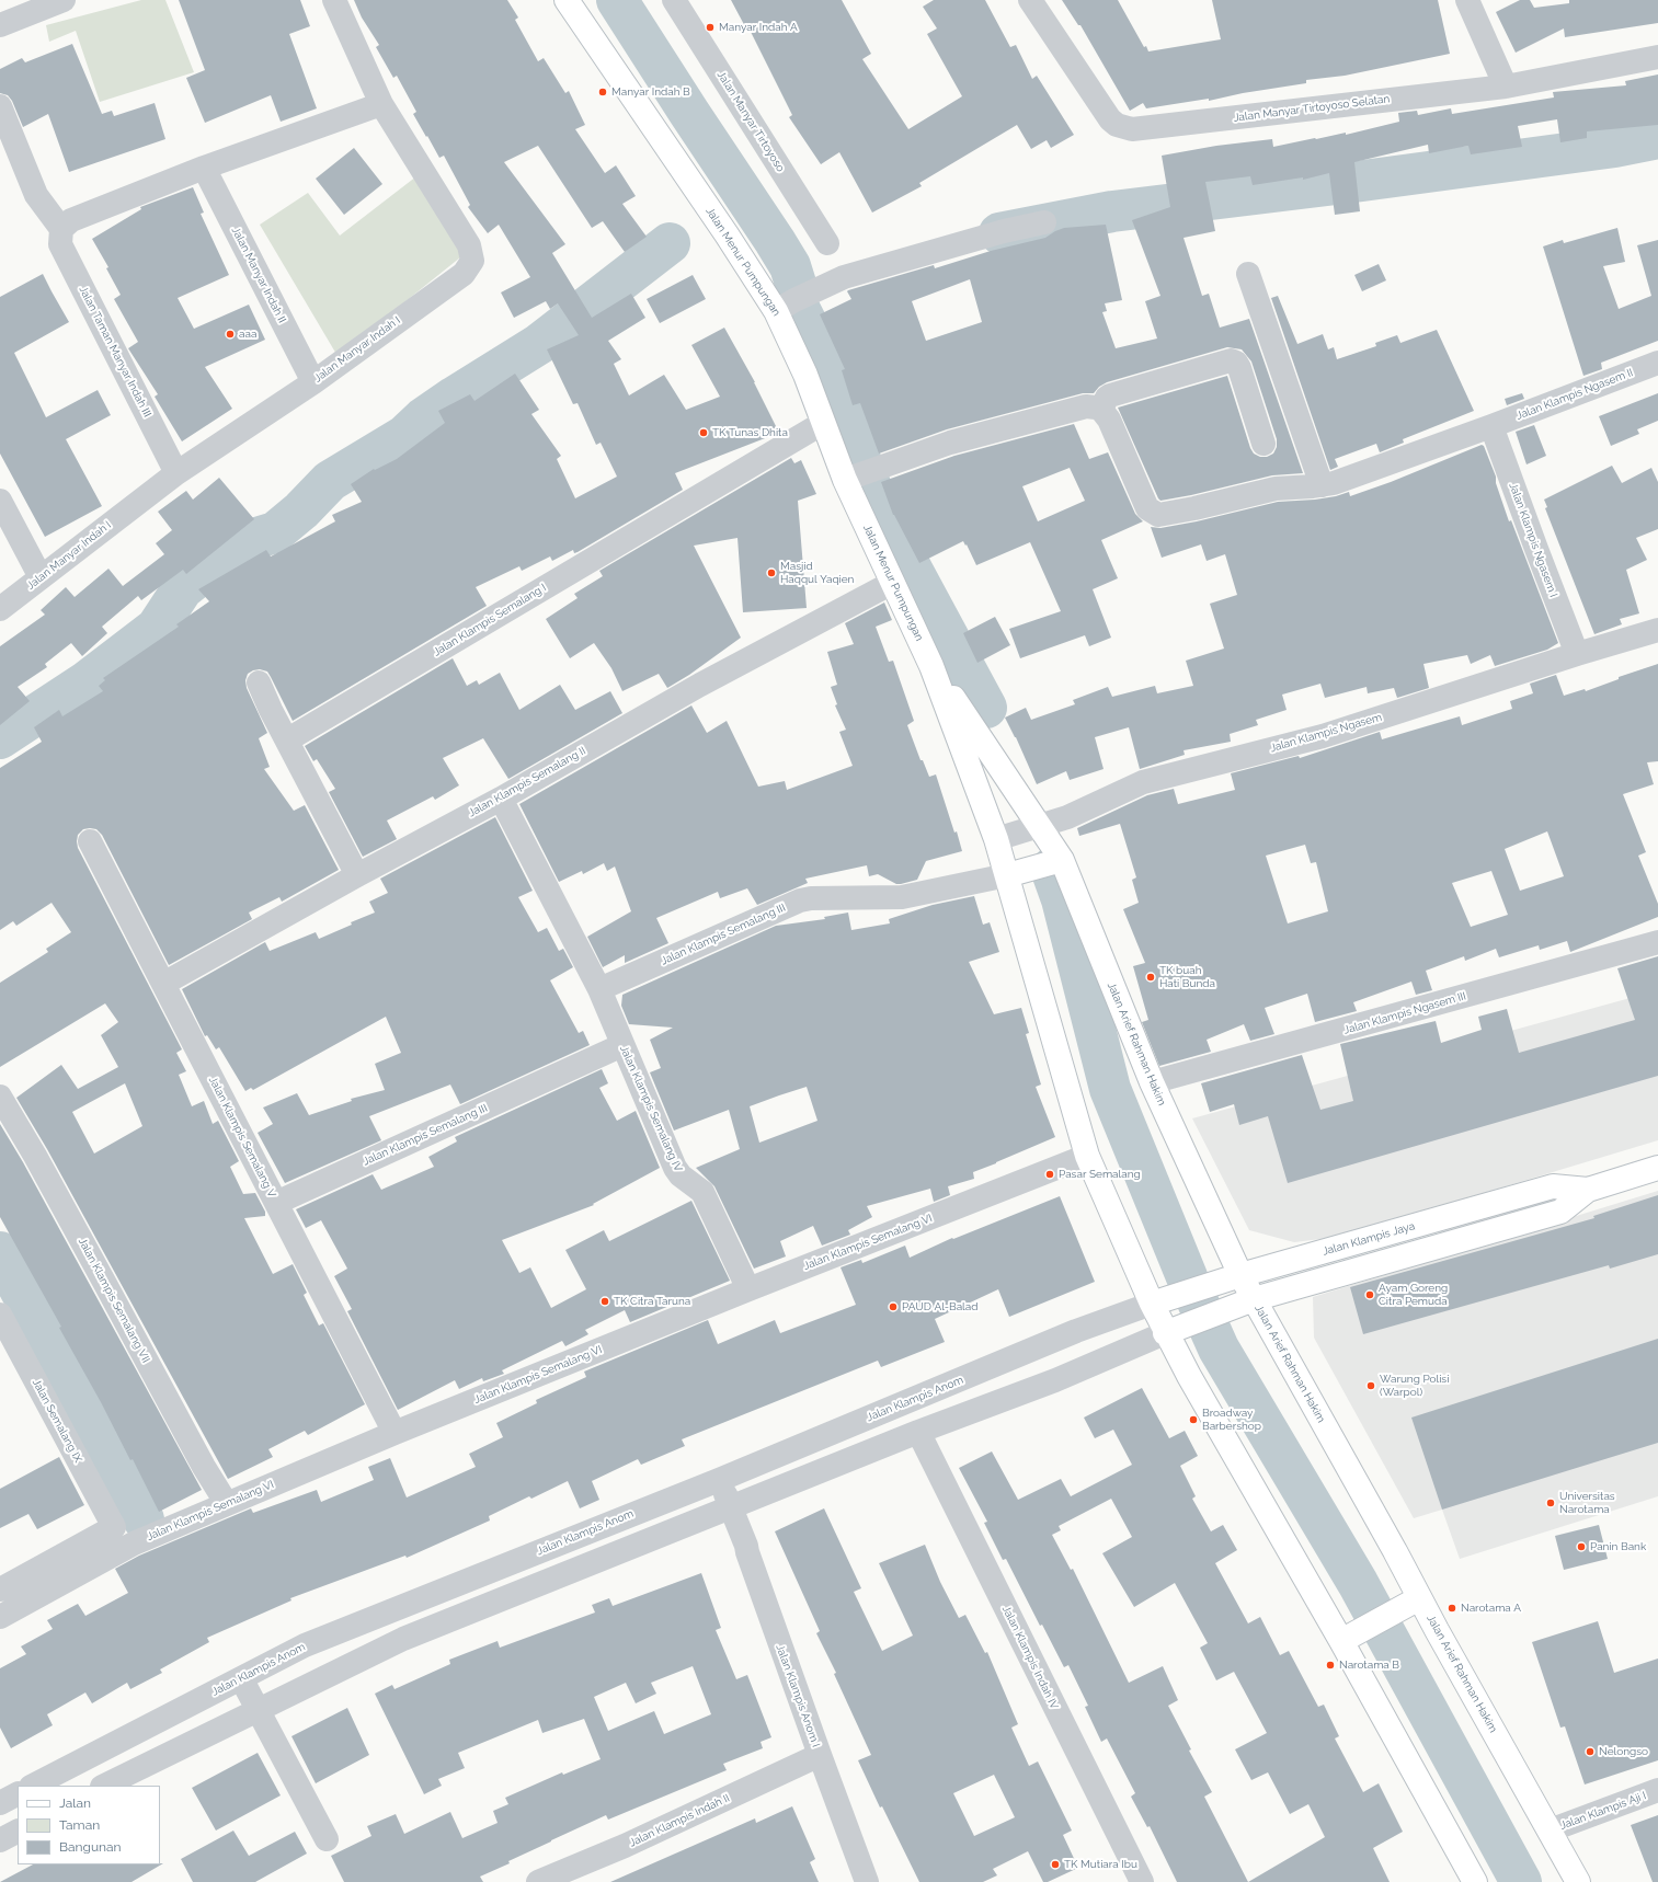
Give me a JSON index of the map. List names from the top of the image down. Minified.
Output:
{"streets":{"street":["Jalan Manyar Tirtoyoso Selatan","Jalan Manyar Tirtoyoso","Jalan Menur Pumpungan","Jalan Manyar Indah II","Jalan Manyar Indah I","Jalan Taman Manyar Indah III","Jalan Klampis Ngasem II","Jalan Klampis Ngasem I","Jalan Klampis Semalang I","Jalan Klampis Ngasem","Jalan Klampis Semalang II","Jalan Klampis Semalang III","Jalan Klampis Ngasem III","Jalan Arief Rahman Hakim","Jalan Klampis Semalang IV","Jalan Klampis Semalang V","Jalan Klampis Jaya","Jalan Klampis Semalang VI","Jalan Klampis Semalang VII","Jalan Klampis Anom","Jalan Semalang IX","Jalan Klampis Indah IV","Jalan Klampis Anom I","Jalan Klampis Aji I","Jalan Klampis Indah II"]},"crossings":[["Jalan Menur Pumpungan","Jalan Klampis Semalang I"],["Jalan Menur Pumpungan","Jalan Klampis Ngasem"],["Jalan Menur Pumpungan","Jalan Klampis Semalang II"],["Jalan Menur Pumpungan","Jalan Arief Rahman Hakim"],["Jalan Manyar Indah II","Jalan Manyar Indah I"],["Jalan Manyar Indah I","Jalan Taman Manyar Indah III"],["Jalan Klampis Ngasem II","Jalan Klampis Ngasem I"],["Jalan Klampis Ngasem I","Jalan Klampis Ngasem"],["Jalan Klampis Ngasem","Jalan Arief Rahman Hakim"],["Jalan Klampis Semalang II","Jalan Klampis Semalang V"],["Jalan Klampis Semalang III","Jalan Arief Rahman Hakim"],["Jalan Klampis Semalang III","Jalan Klampis Semalang IV"],["Jalan Klampis Semalang III","Jalan Klampis Semalang V"],["Jalan Klampis Ngasem III","Jalan Arief Rahman Hakim"],["Jalan Arief Rahman Hakim","Jalan Klampis Jaya"],["Jalan Arief Rahman Hakim","Jalan Klampis Aji I"],["Jalan Klampis Semalang IV","Jalan Klampis Semalang VI"],["Jalan Klampis Semalang V","Jalan Klampis Semalang VI"],["Jalan Klampis Jaya","Jalan Klampis Anom"],["Jalan Klampis Semalang VI","Jalan Klampis Semalang VII"],["Jalan Klampis Anom","Jalan Klampis Anom I"],["Jalan Klampis Anom I","Jalan Klampis Indah II"]],"places":["Manyar Indah A","Manyar Indah B","aaa","TK Tunas Dhita","Masjid Haqqul Yaqien","TK buah Hati Bunda","Pasar Semalang","Ayam Goreng Citra Pemuda","TK Citra Taruna","PAUD Al-Balad","Warung Polisi (Warpol)","Broadway Barbershop","Universitas Narotama","Panin Bank","Narotama A","Narotama B","Nelongso","TK Mutiara Ibu"],"legend":["Jalan","Taman","Bangunan"]}
